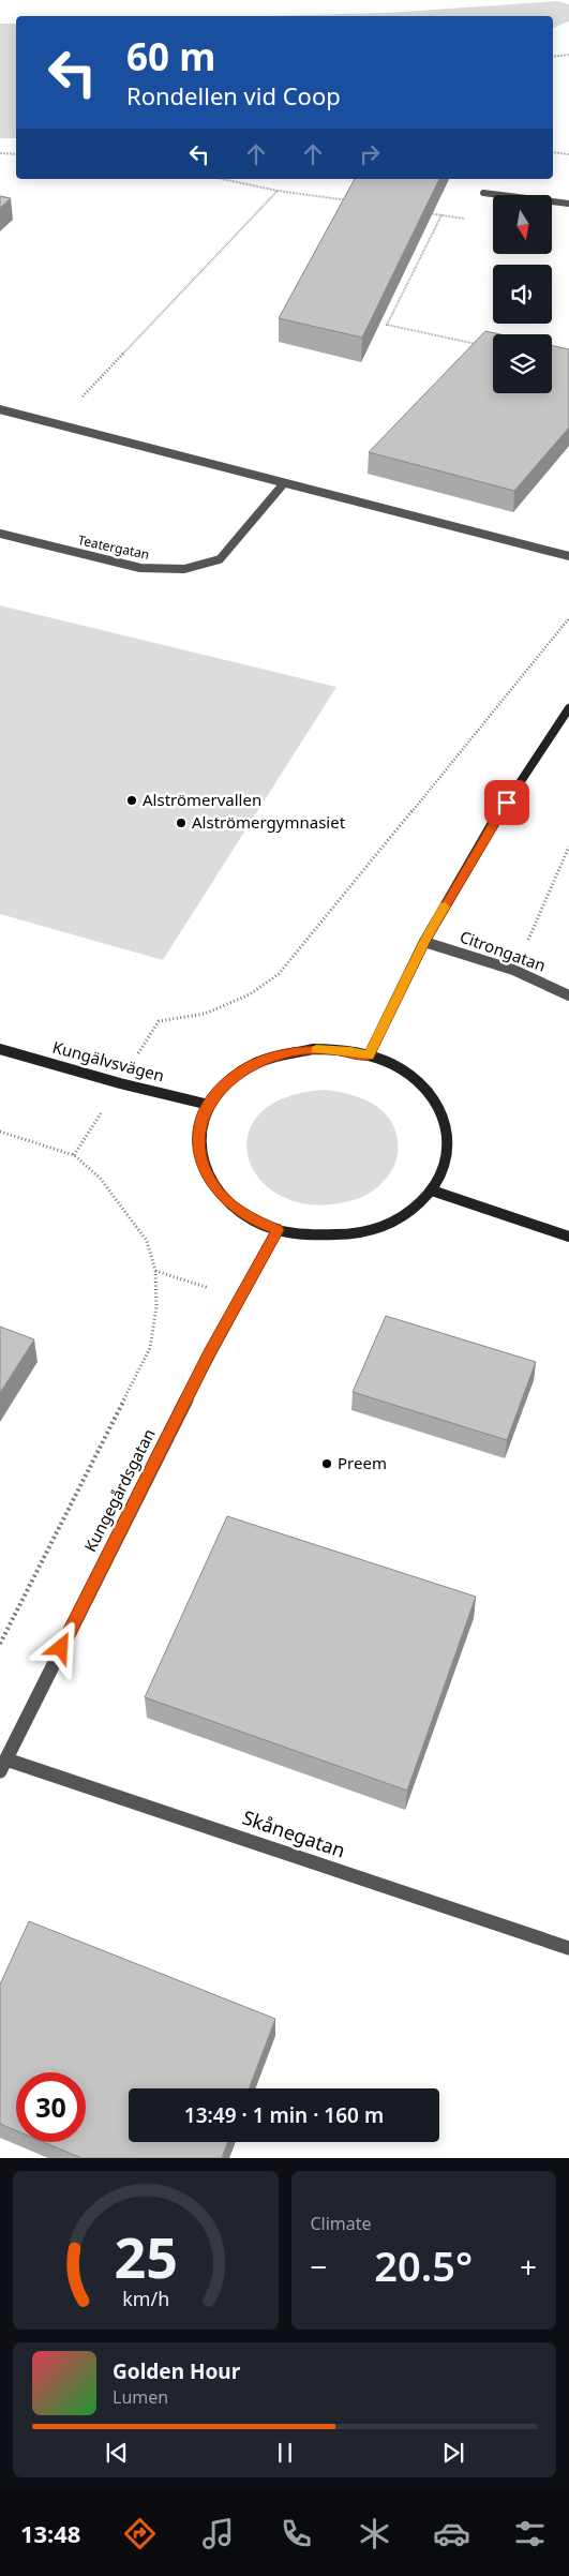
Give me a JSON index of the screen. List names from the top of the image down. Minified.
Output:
{"streets":{"main road":["Kungälvsvägen"],"street":["Teatergatan","Citrongatan","Kungegårdsgatan","Skånegatan"]},"crossings":[["Kungegårdsgatan","Skånegatan"]],"places":["Alströmervallen","Alströmergymnasiet","Preem"],"north":"bottom","page":{"turn":["60 m","Rondellen vid Coop"],"limit":"30","trip":"13:49 · 1 min · 160 m","tile":"Climate","heat":["−","20.5°","+"],"song":["Golden Hour","Lumen"],"tabs":"13:48","gauge":["25","km/h"]}}
